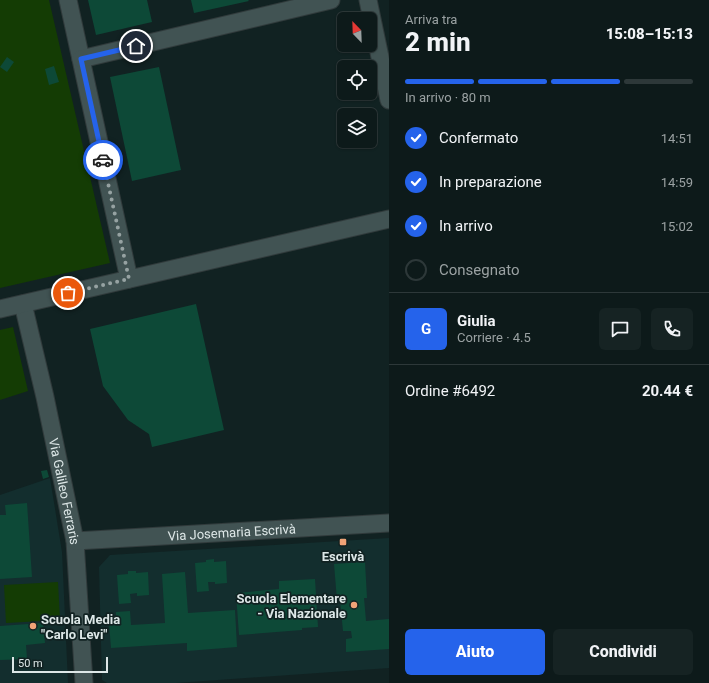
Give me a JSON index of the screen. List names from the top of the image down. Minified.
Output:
{"streets":{"street":["Via Galileo Ferraris","Via Josemaria Escrivà"]},"crossings":[["Via Galileo Ferraris","Via Josemaria Escrivà"]],"places":{"transit":["Escrivà"],"other":["Scuola Elementare - Via Nazionale","Scuola Media \"Carlo Levi\""]},"scale_bar":"50 m","north":"top left","page":{"heading":["2 min","Arriva tra","15:08–15:13"],"panel":["Giulia","Corriere · 4.5","Ordine #6492","20.44 €"],"bar":"In arrivo · 80 m","list":[["Confermato","14:51"],["In preparazione","14:59"],["In arrivo","15:02"],"Consegnato"],"round":"G","buttons":["Aiuto","Condividi"],"scale":"50 m"}}
